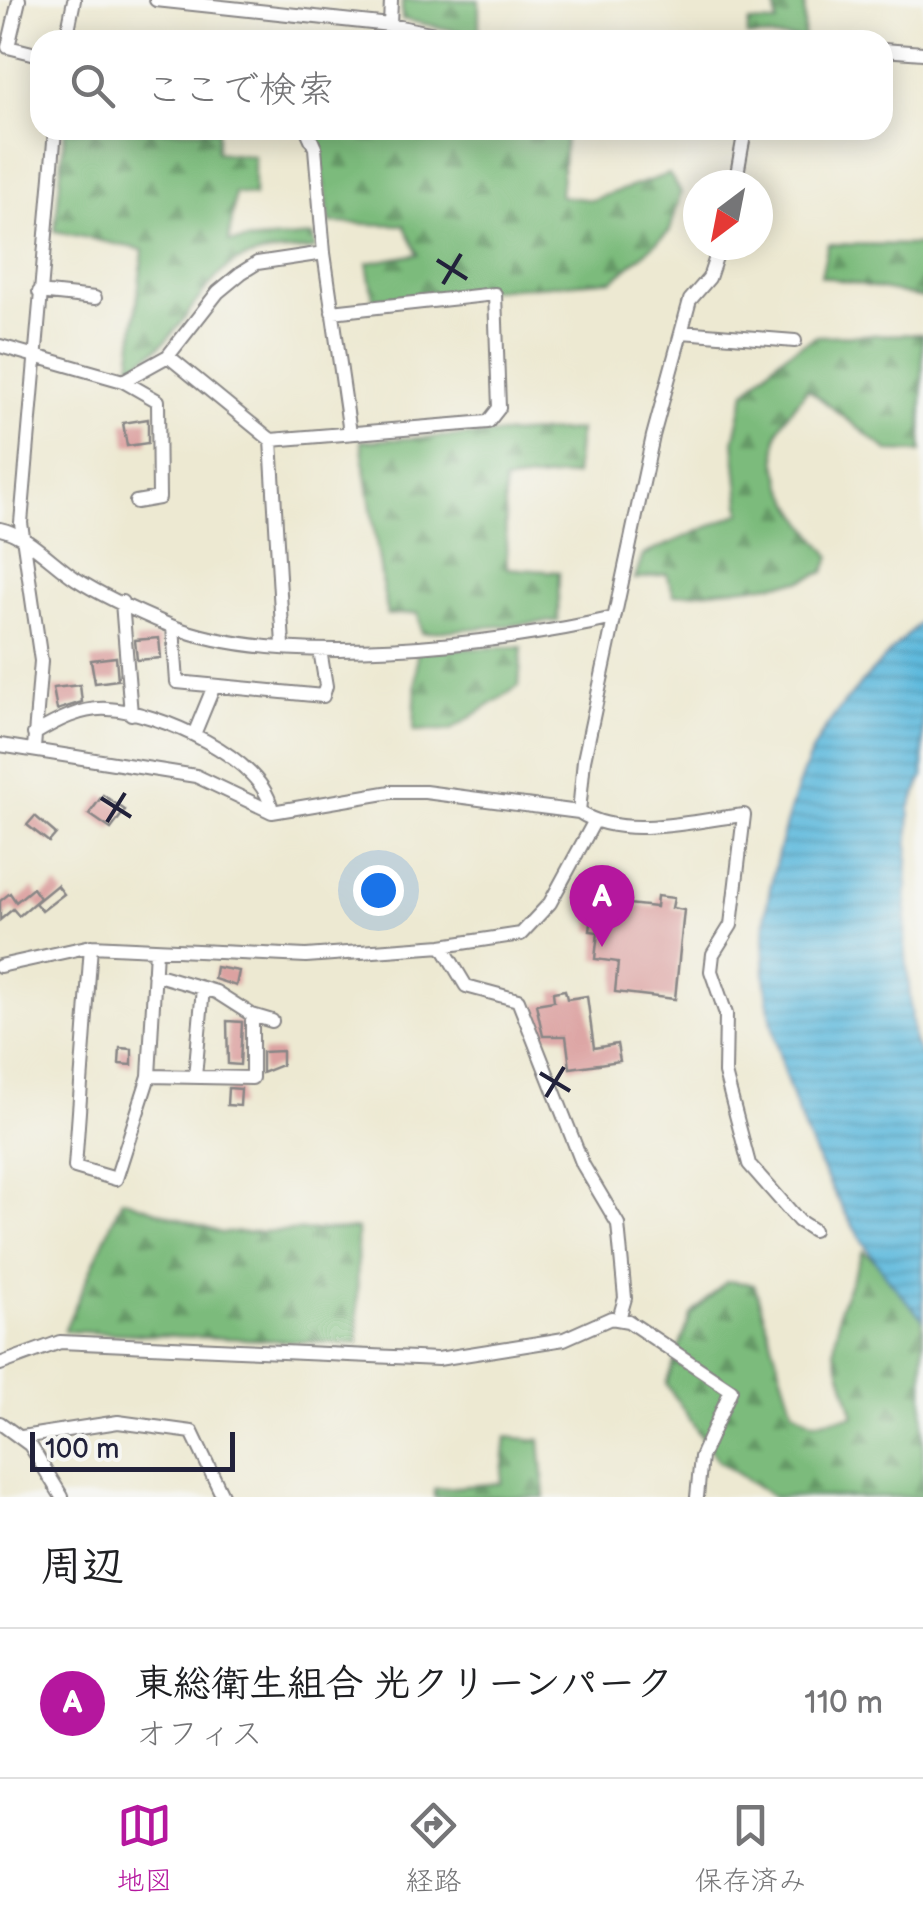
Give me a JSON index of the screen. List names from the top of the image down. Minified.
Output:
{"scale_bar":"100 m","north":"bottom left","page":{"search":"ここで検索","pins":"A","scale":"100 m","heading":"周辺","list":[{"mark":"A","name":"東総衛生組合 光クリーンパーク","note":"オフィス","value":"110 m"}],"nav":["地図","経路","保存済み"]}}
